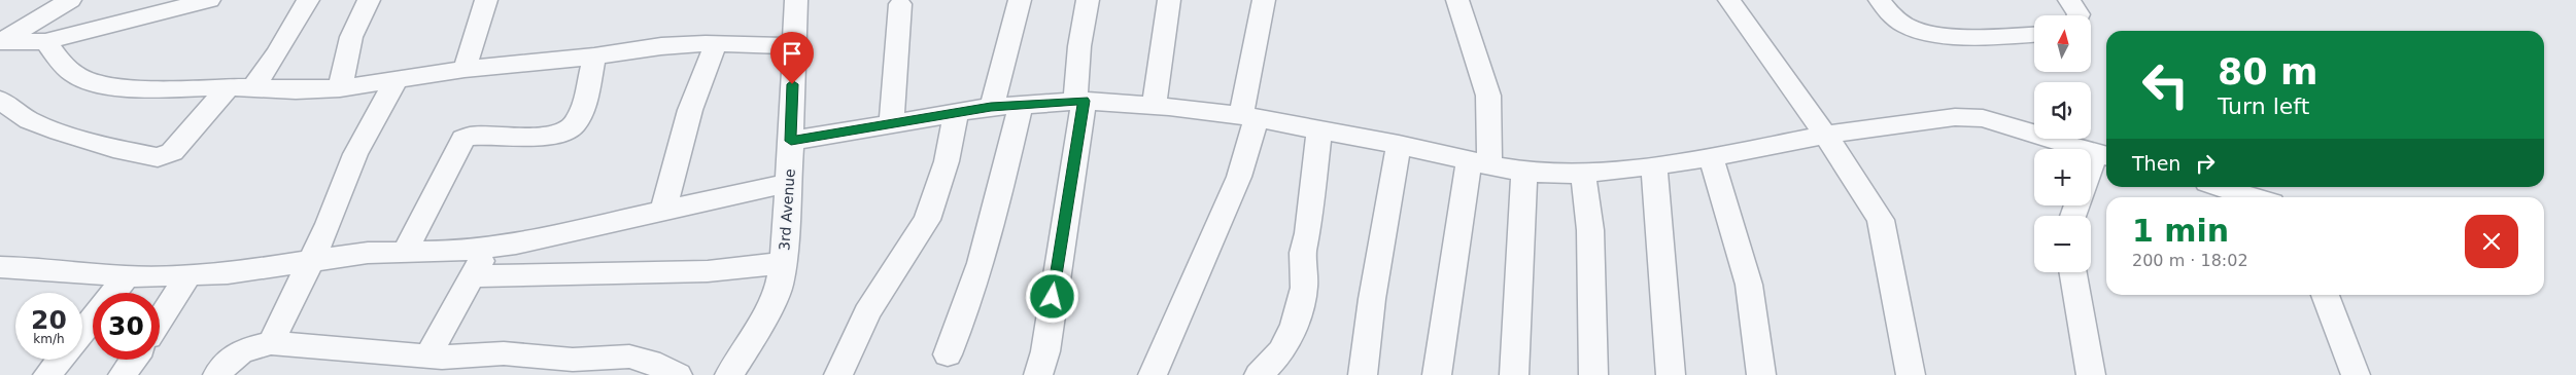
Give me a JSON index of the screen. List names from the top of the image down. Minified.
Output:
{"streets":{"street":["3rd Avenue"]},"north":"top","page":{"map_buttons":["+","−"],"turn":["80 m","Turn left"],"then":"Then","heading":["1 min","200 m · 18:02"],"speed":"20 km/h","limit":"30"}}
